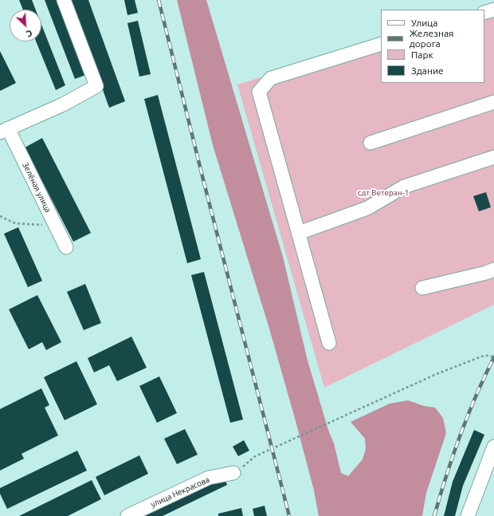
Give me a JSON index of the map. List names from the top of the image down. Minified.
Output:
{"streets":{"street":["Зелёная улица","улица Некрасова"]},"parks":["сдт Ветеран-1"],"legend":["Улица","Железная дорога","Парк","Здание"],"north":"bottom right"}
